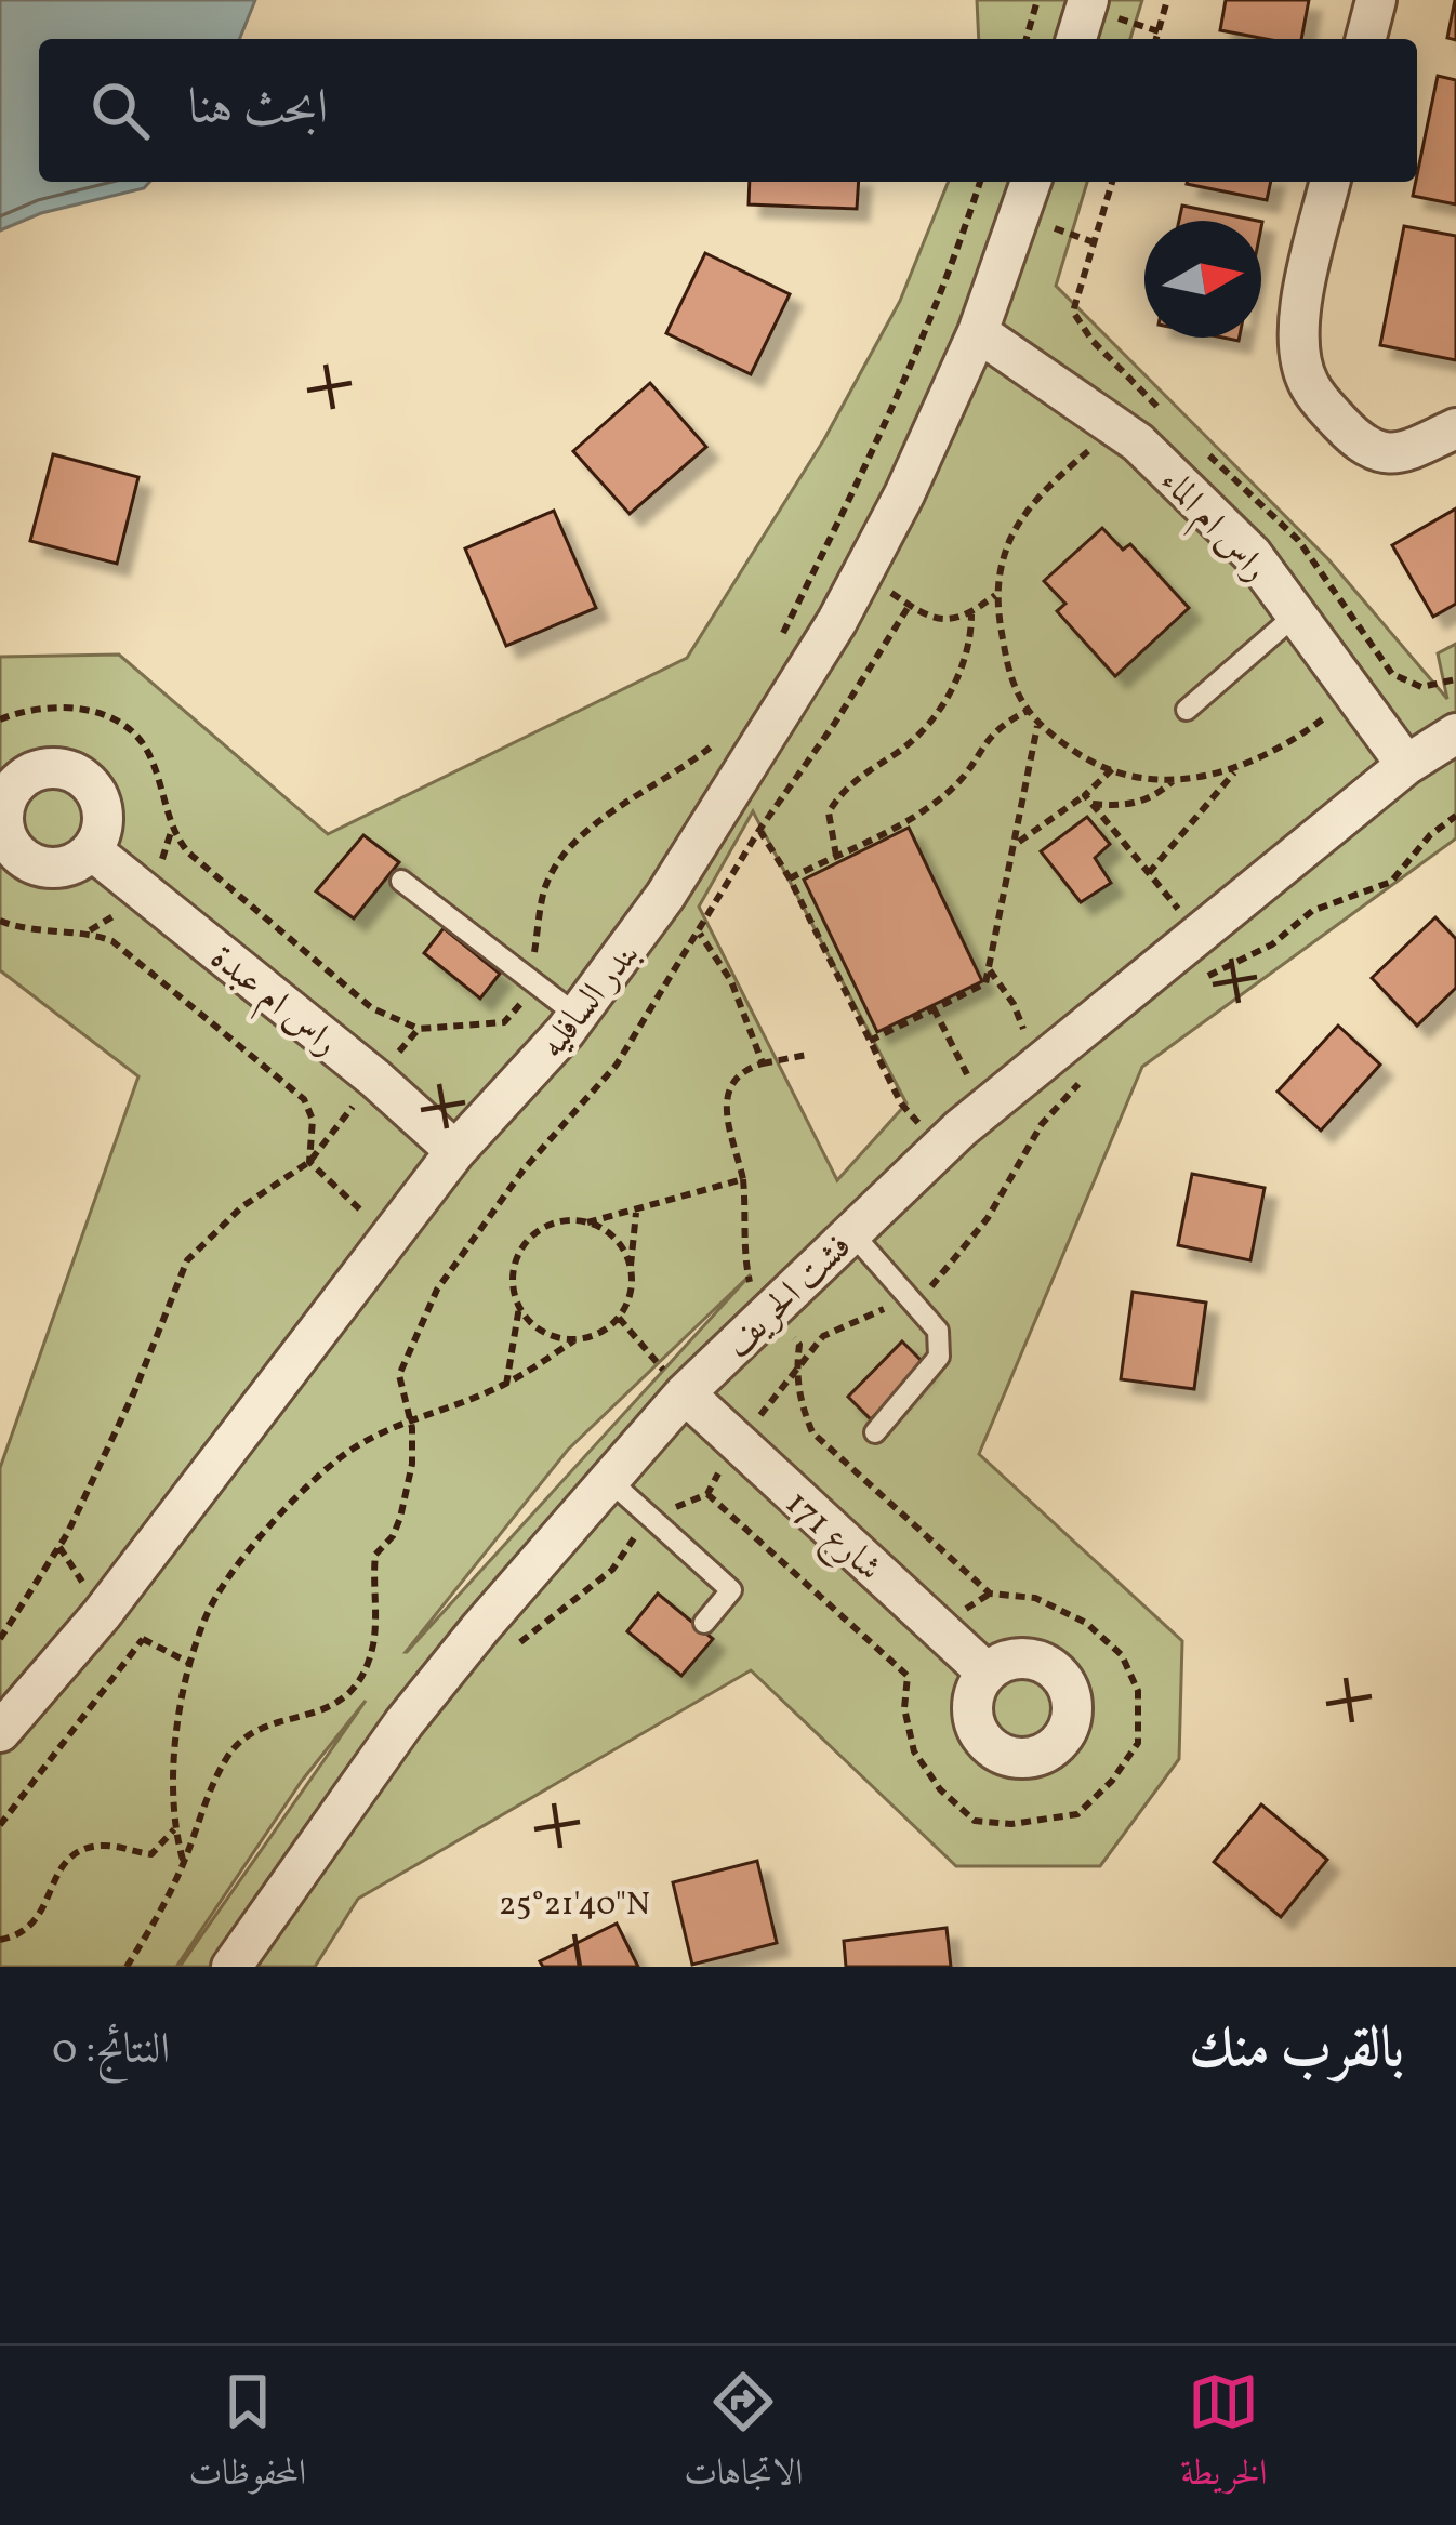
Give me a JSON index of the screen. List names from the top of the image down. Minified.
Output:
{"streets":{"street":["راس ام الماء","راس ام عبدة","بندر السافليه","فشت الحريف","شارع 171"]},"crossings":[["راس ام الماء","بندر السافليه"],["راس ام الماء","فشت الحريف"],["راس ام عبدة","بندر السافليه"],["فشت الحريف","شارع 171"]],"north":"right","page":{"search":"ابحث هنا","heading":["بالقرب منك","النتائج: 0"],"nav":["الخريطة","الاتجاهات","المحفوظات"]},"coordinates":["25°21'40\"N"]}
